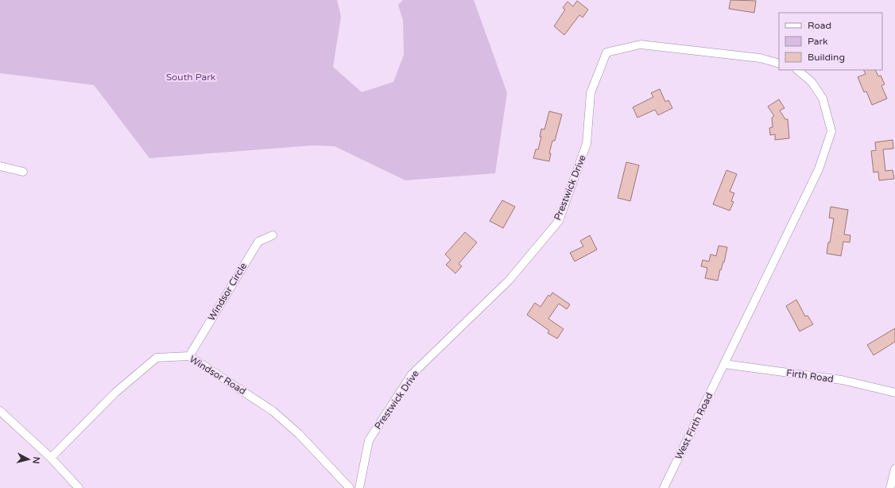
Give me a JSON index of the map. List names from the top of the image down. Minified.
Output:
{"streets":{"street":["Prestwick Drive","Windsor Circle","Windsor Road","Firth Road","West Firth Road"]},"crossings":[["Windsor Circle","Windsor Road"],["Firth Road","West Firth Road"]],"parks":["South Park"],"legend":["Road","Park","Building"],"north":"right"}
